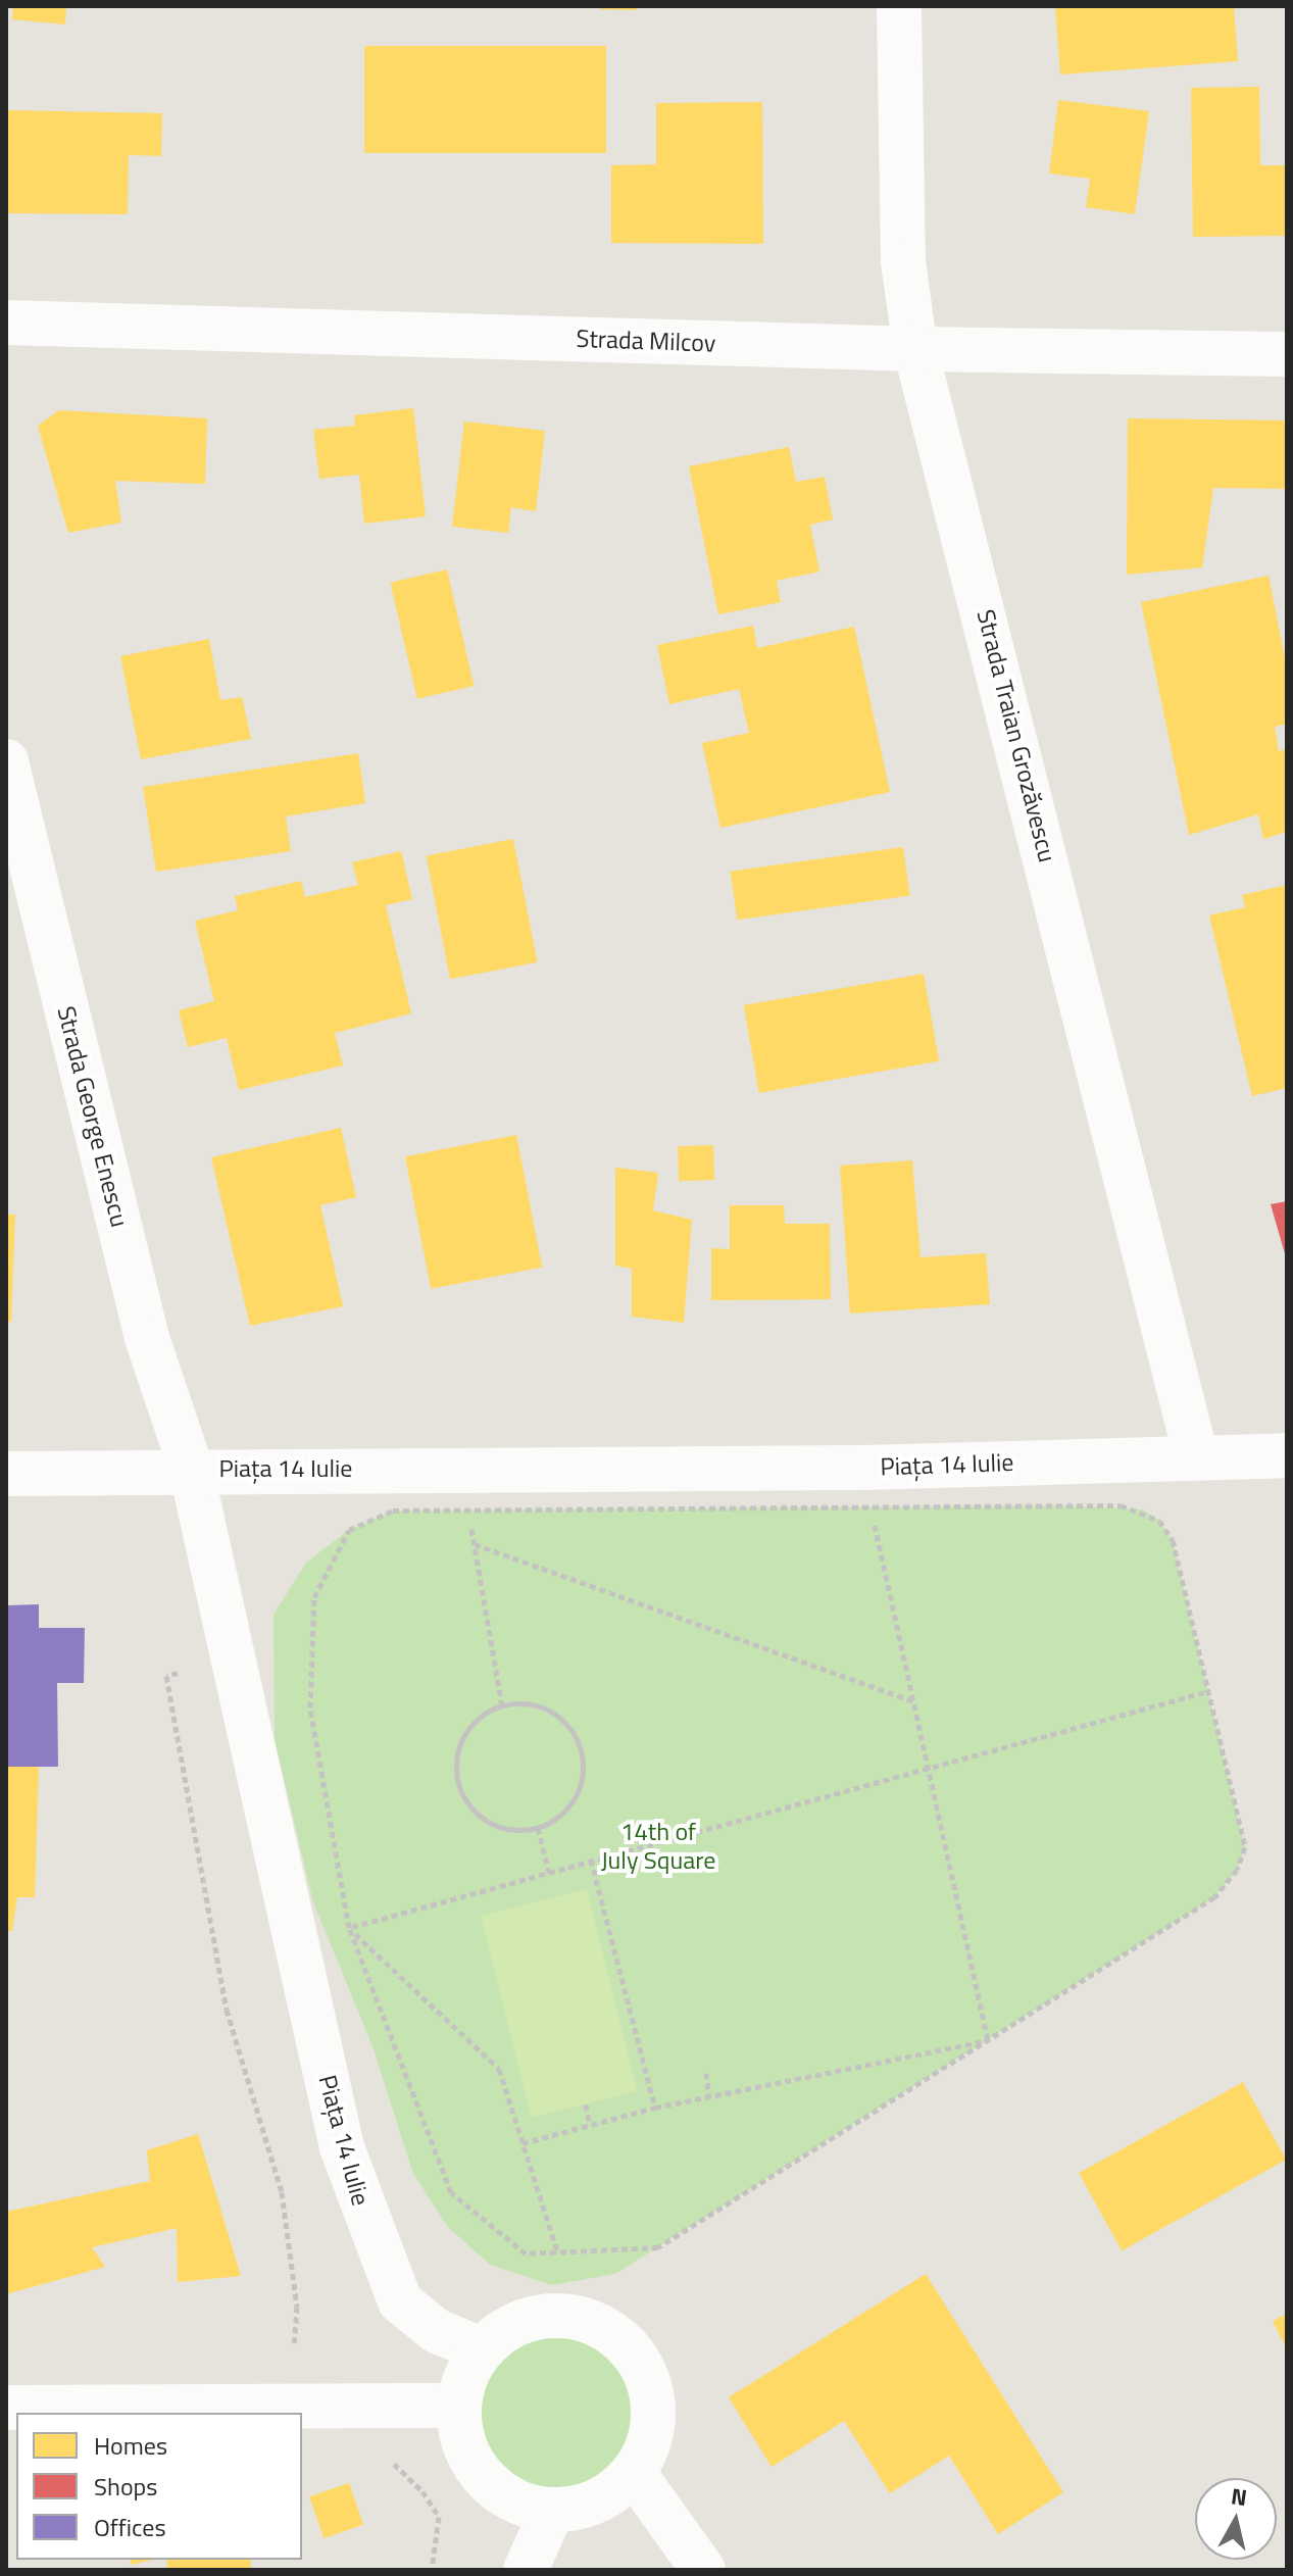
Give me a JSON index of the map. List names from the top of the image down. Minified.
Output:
{"streets":{"street":["Strada Milcov","Strada Traian Grozăvescu","Strada George Enescu","Piața 14 Iulie"]},"crossings":[["Strada Milcov","Strada Traian Grozăvescu"],["Strada Traian Grozăvescu","Piața 14 Iulie"],["Strada George Enescu","Piața 14 Iulie"]],"parks":["14th of July Square"],"legend":["Homes","Shops","Offices"],"north":"top"}
